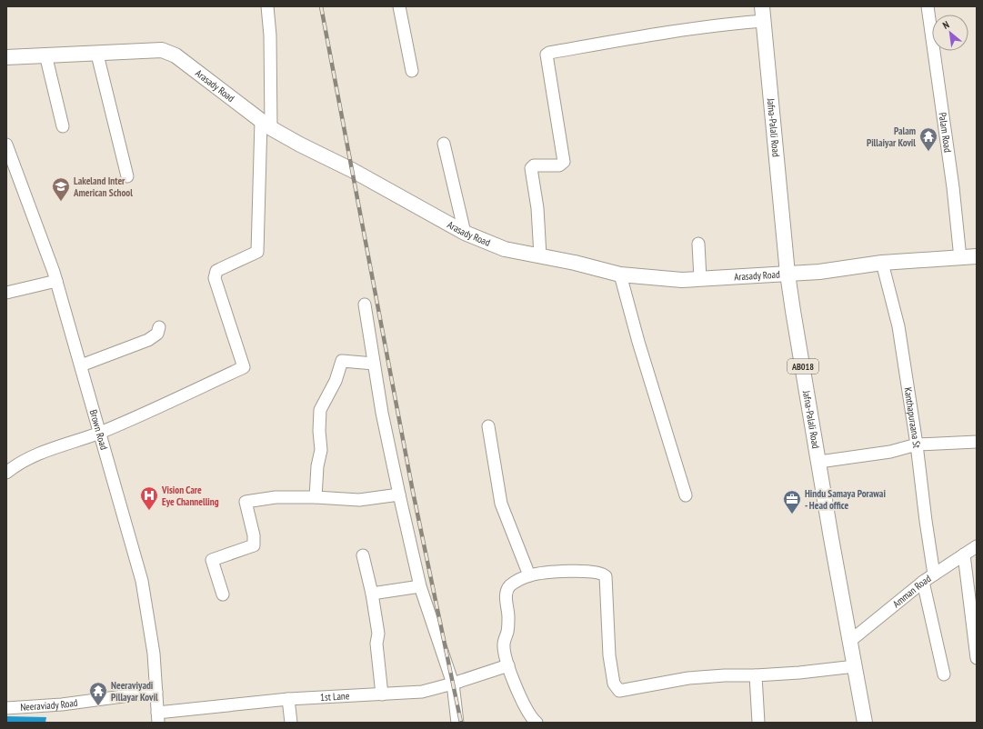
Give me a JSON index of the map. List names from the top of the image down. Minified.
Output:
{"streets":{"main road":["Arasady Road","Jafna-Palali Road","AB018"],"street":["Palam Road","Kanthapuraana St","Brown Road","Amman Road","1st Lane","Neeraviady Road"]},"crossings":[["Arasady Road","Jafna-Palali Road"],["Arasady Road","Palam Road"],["Arasady Road","Kanthapuraana St"],["Jafna-Palali Road","Amman Road"],["Kanthapuraana St","Amman Road"],["Brown Road","1st Lane"],["Brown Road","Neeraviady Road"]],"places":{"temple":["Palam Pillaiyar Kovil","Neeraviyadi Pillayar Kovil"],"school or university":["Lakeland Inter American School"],"hospital":["Vision Care Eye Channelling"],"office":["Hindu Samaya Porawai - Head office"]},"north":"top left"}
